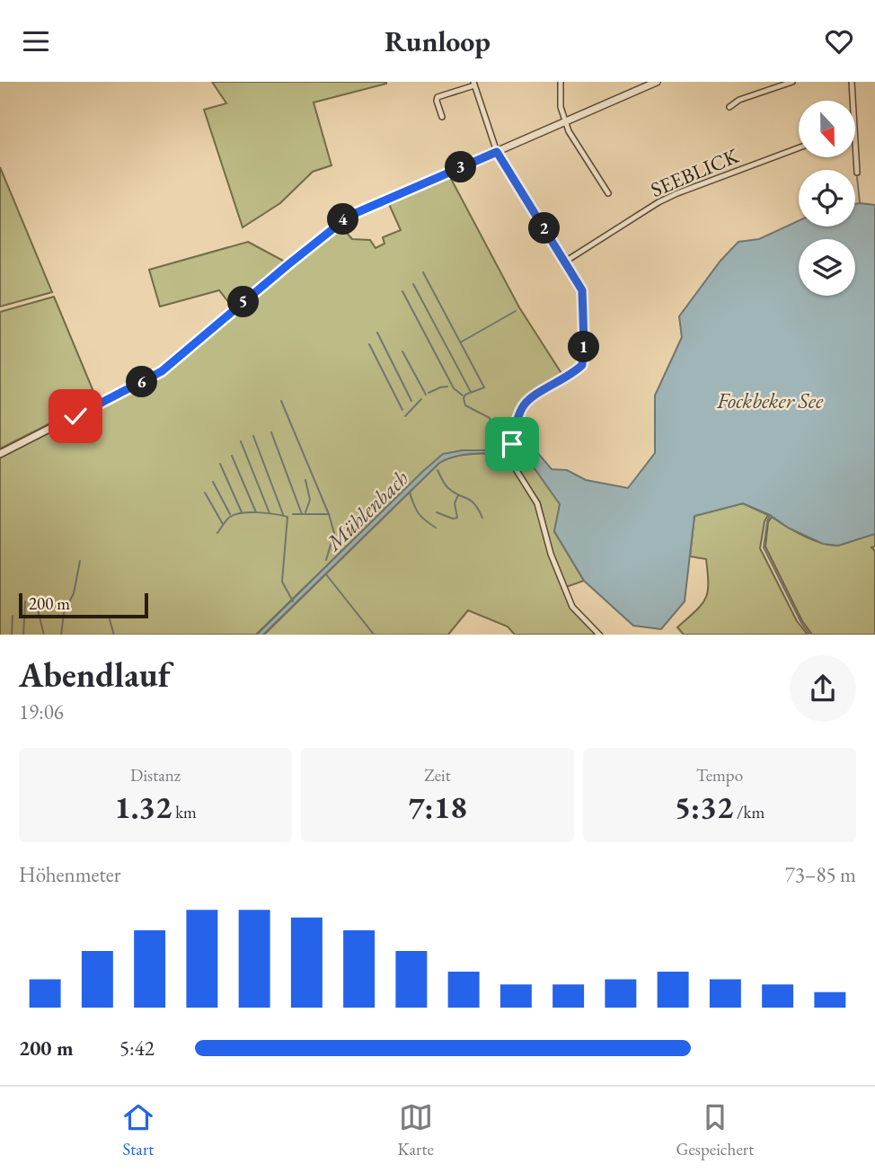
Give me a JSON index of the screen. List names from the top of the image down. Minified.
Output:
{"streets":{"street":["SEEBLICK"]},"water":["Fockbeker See","Mühlenbach"],"scale_bar":"200 m","north":"bottom","page":{"header":"Runloop","pins":["3","4","2","5","1","6"],"scale":"200 m","heading":["Abendlauf","19:06"],"stats":[["Distanz","1.32 km"],["Zeit","7:18"],["Tempo","5:32 /km"]],"chart":["Höhenmeter","73–85 m"],"list":[{"name":"200 m","note":"5:42"}],"tabs":["Start","Karte","Gespeichert"]}}
